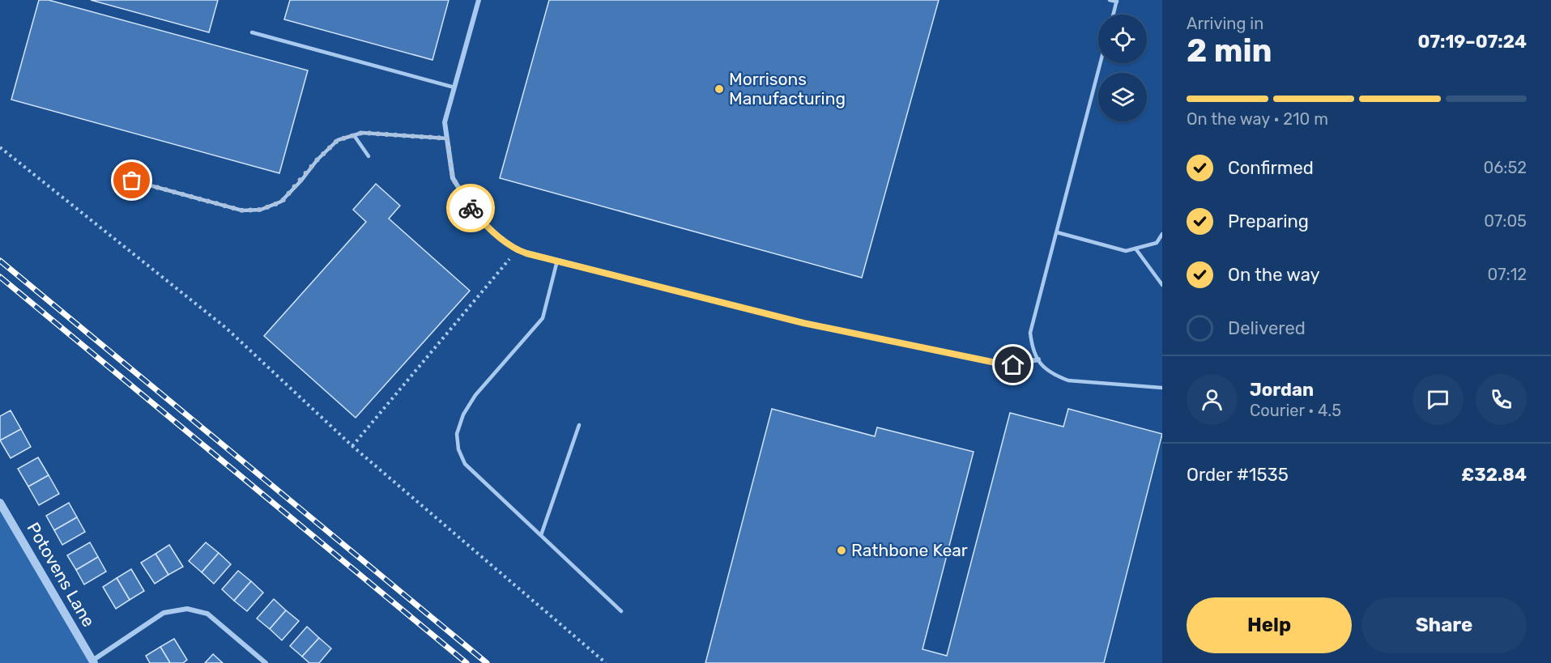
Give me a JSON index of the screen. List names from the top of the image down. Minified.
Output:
{"streets":{"street":["Potovens Lane"]},"places":["Morrisons Manufacturing","Rathbone Kear"],"page":{"heading":["2 min","Arriving in","07:19–07:24"],"panel":["Jordan","Courier · 4.5","Order #1535","£32.84"],"bar":"On the way · 210 m","list":[["Confirmed","06:52"],["Preparing","07:05"],["On the way","07:12"],"Delivered"],"buttons":["Help","Share"]}}
